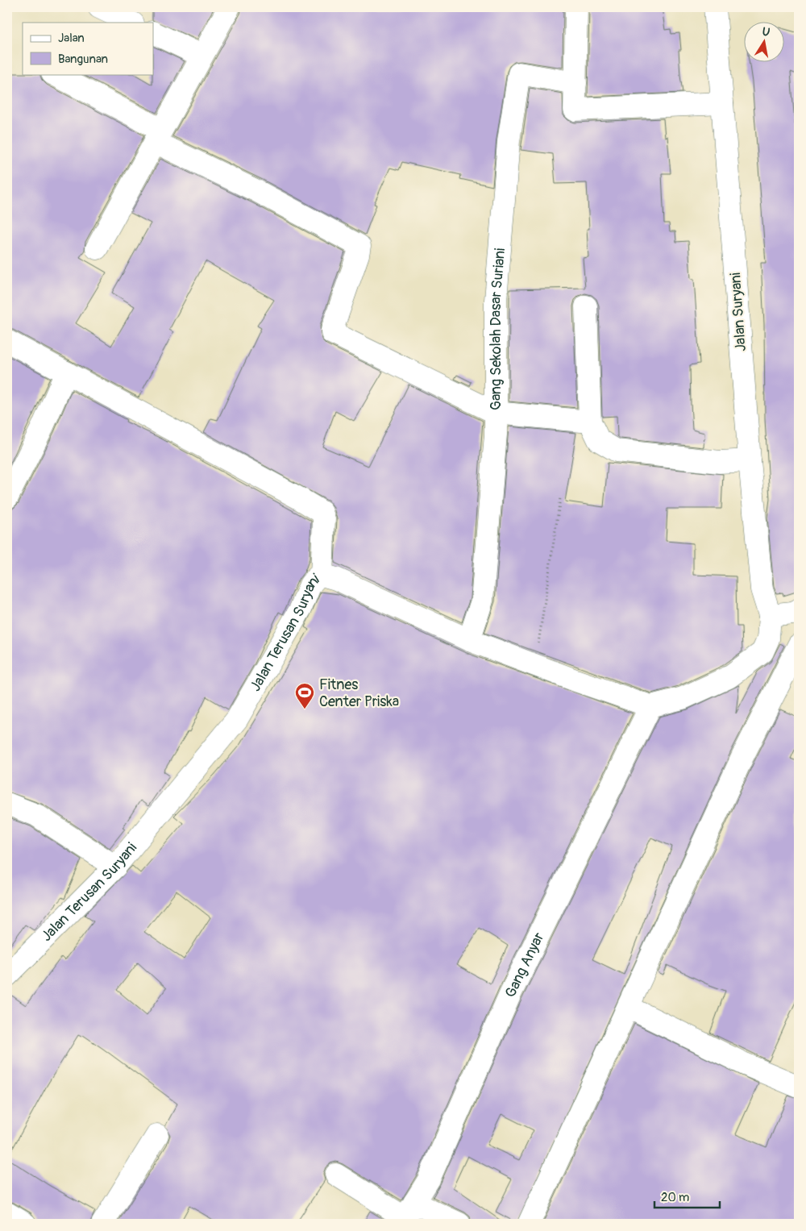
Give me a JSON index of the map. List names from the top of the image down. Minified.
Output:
{"streets":{"street":["Jalan Suryani","Gang Sekolah Dasar Suriani","Jalan Terusan Suryani","Gang Anyar"]},"crossings":[["Gang Sekolah Dasar Suriani","Jalan Terusan Suryani"],["Jalan Terusan Suryani","Gang Anyar"]],"places":{"sports":["Fitnes Center Priska"]},"legend":["Jalan","Bangunan"],"scale_bar":"20 m","north":"top"}
